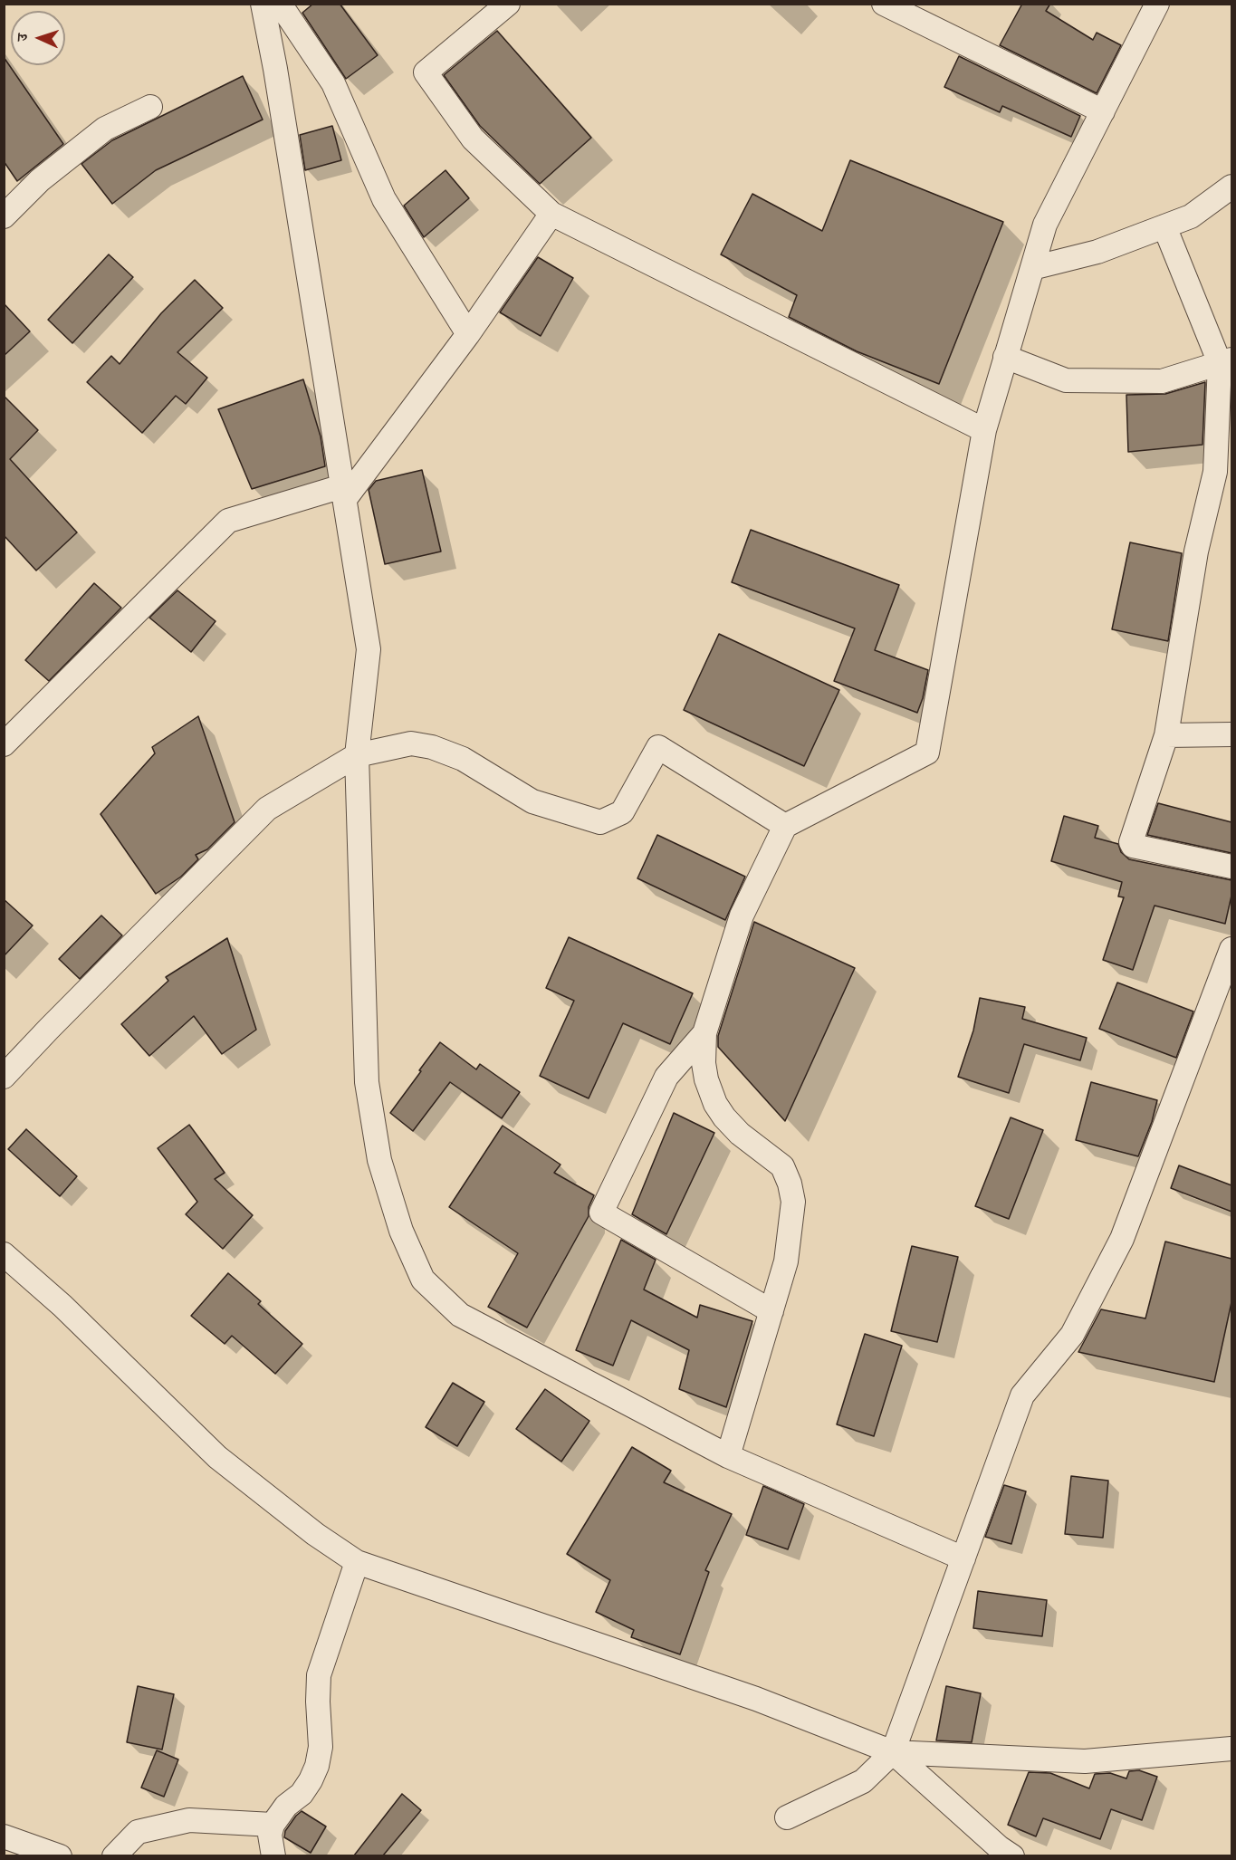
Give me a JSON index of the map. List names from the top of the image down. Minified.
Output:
{"north":"left"}
